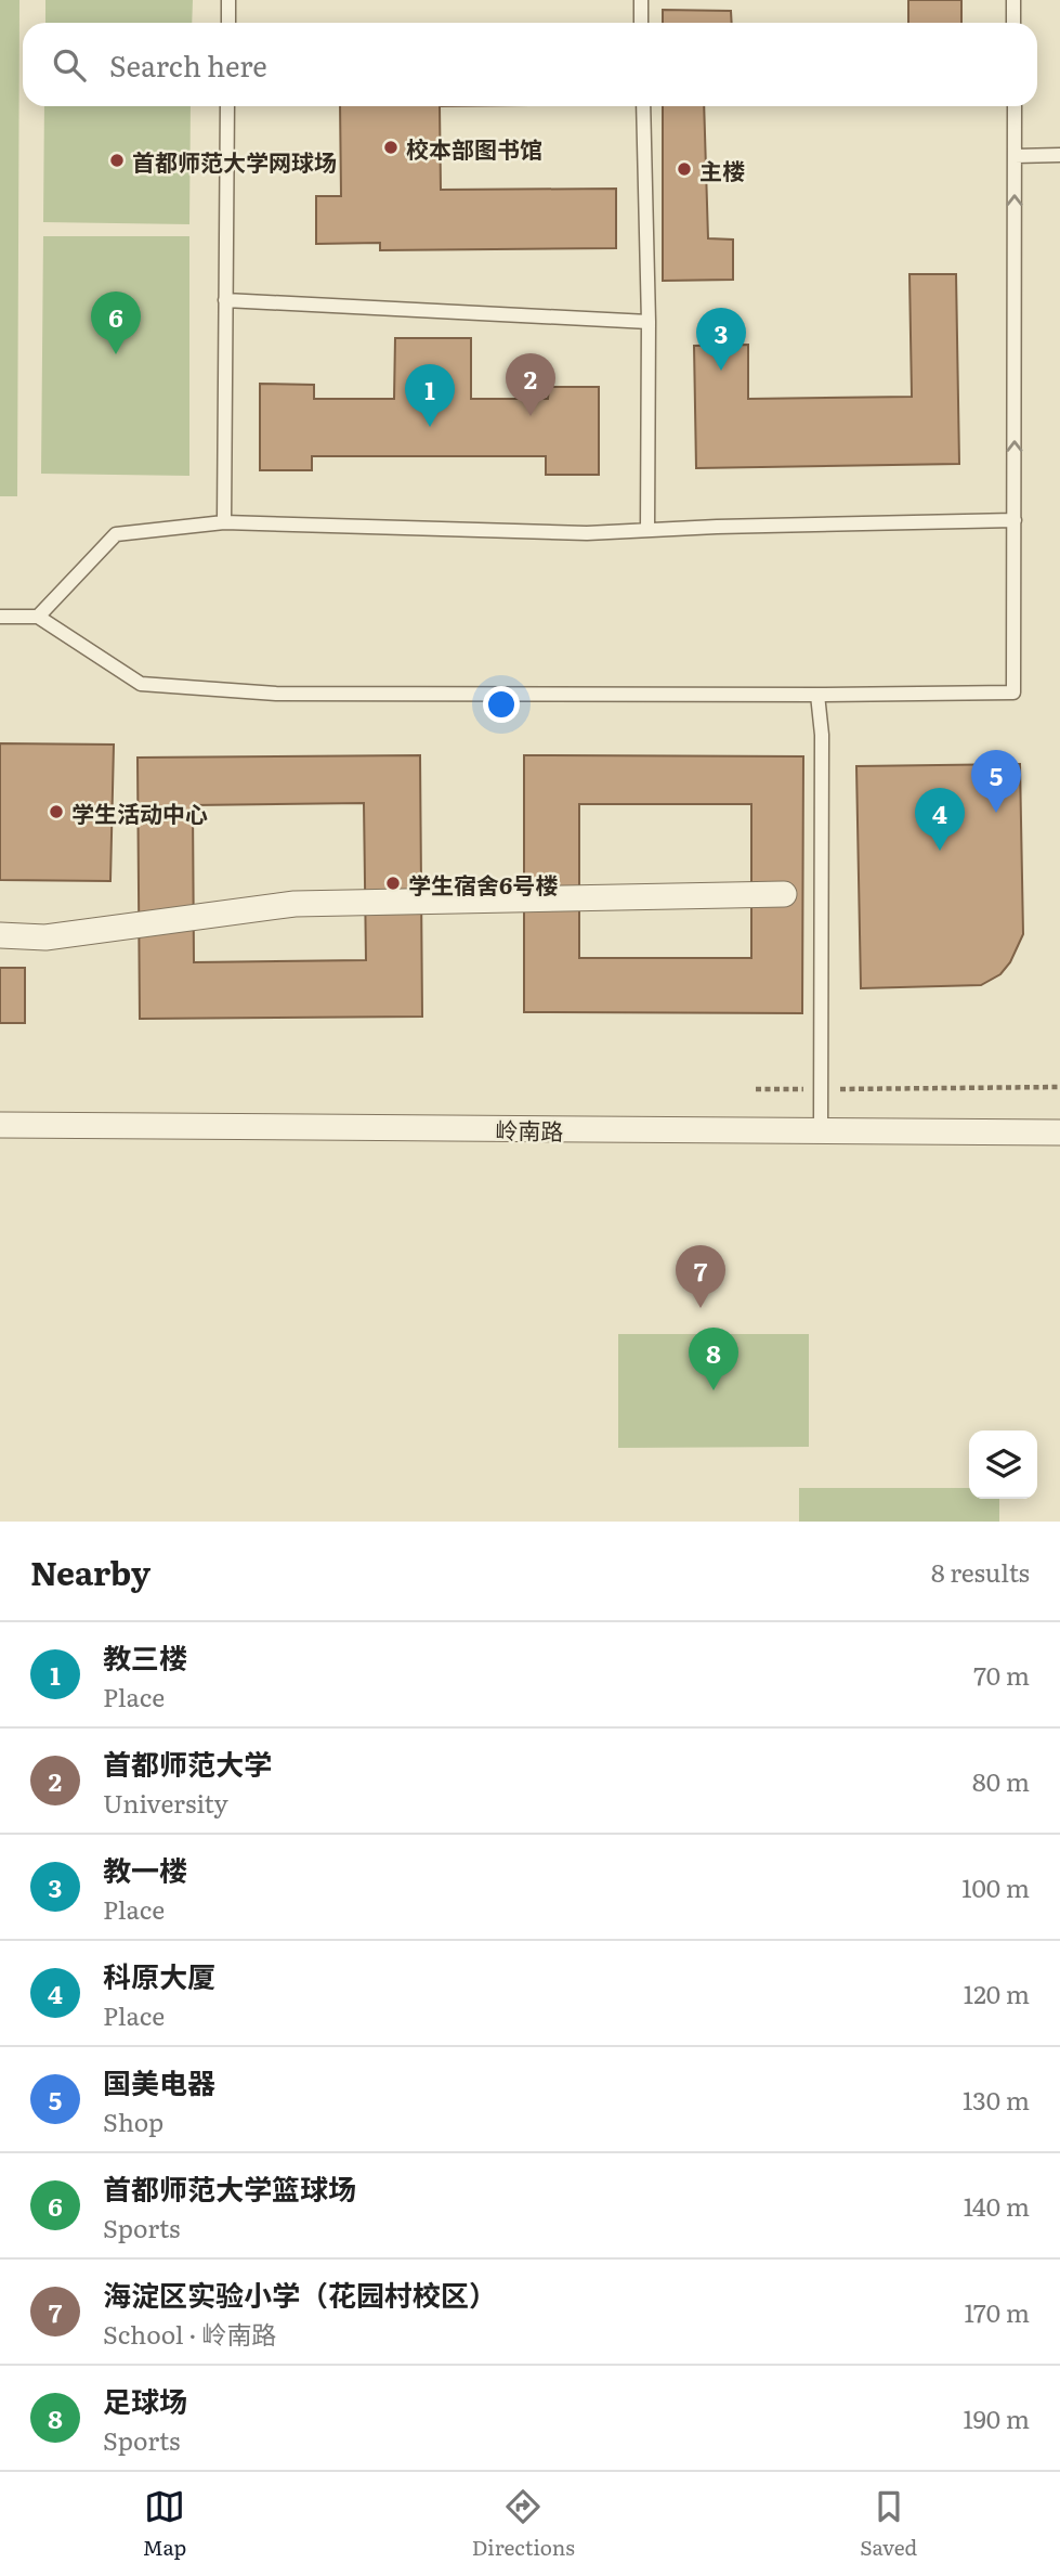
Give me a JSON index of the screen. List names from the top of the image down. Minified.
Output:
{"streets":{"street":["岭南路"]},"places":["校本部图书馆","首都师范大学网球场","主楼","学生活动中心","学生宿舍6号楼"],"page":{"search":"Search here","pins":["6","3","2","1","5","4","7","8"],"heading":["Nearby","8 results"],"list":[{"mark":"1","name":"教三楼","note":"Place","value":"70 m"},{"mark":"2","name":"首都师范大学","note":"University","value":"80 m"},{"mark":"3","name":"教一楼","note":"Place","value":"100 m"},{"mark":"4","name":"科原大厦","note":"Place","value":"120 m"},{"mark":"5","name":"国美电器","note":"Shop","value":"130 m"},{"mark":"6","name":"首都师范大学篮球场","note":"Sports","value":"140 m"},{"mark":"7","name":"海淀区实验小学（花园村校区）","note":"School · 岭南路","value":"170 m"},{"mark":"8","name":"足球场","note":"Sports","value":"190 m"}],"nav":["Map","Directions","Saved"]}}
